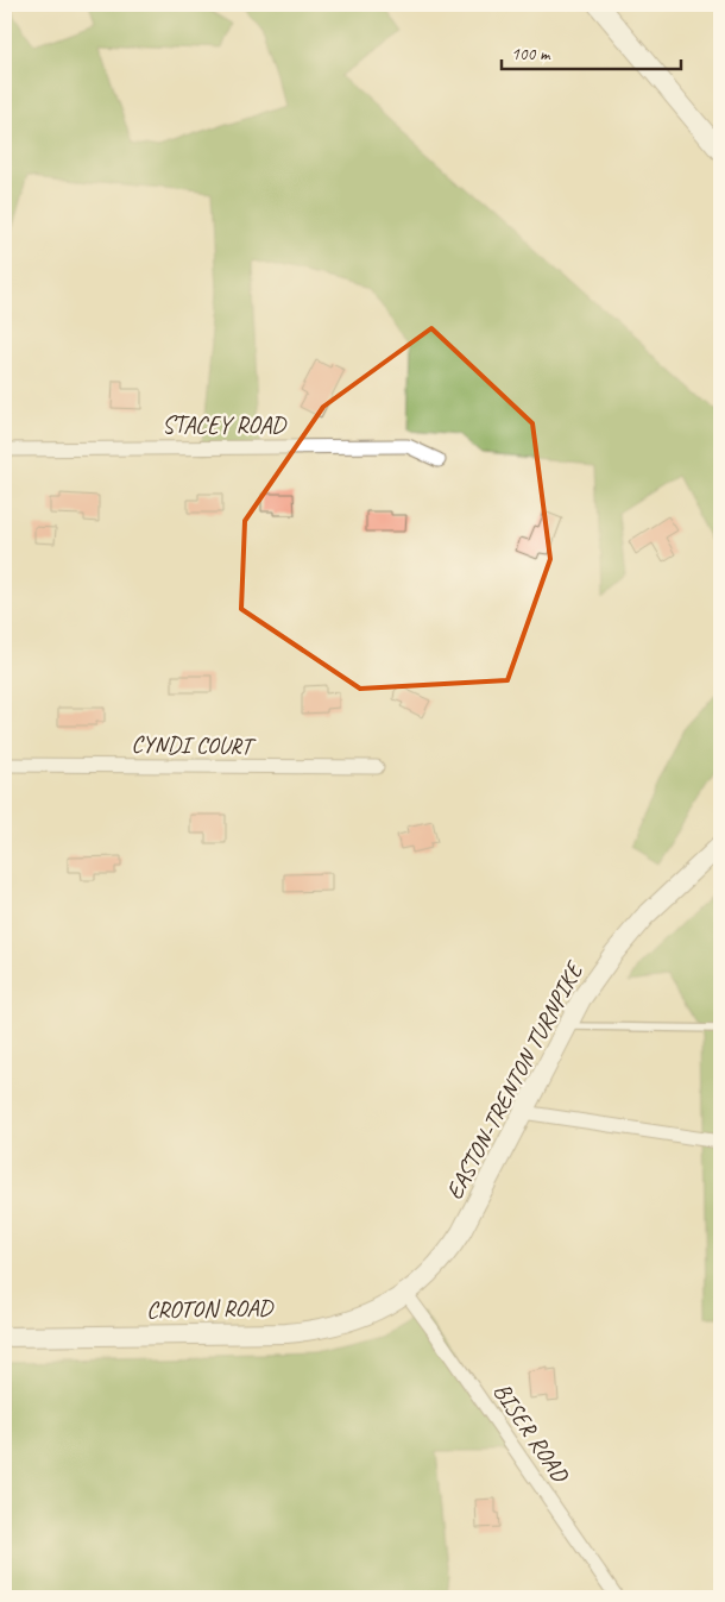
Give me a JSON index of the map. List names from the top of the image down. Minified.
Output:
{"streets":{"main road":["EASTON-TRENTON TURNPIKE","CROTON ROAD"],"street":["STACEY ROAD","CYNDI COURT","BISER ROAD"]},"crossings":[["EASTON-TRENTON TURNPIKE","CROTON ROAD"],["EASTON-TRENTON TURNPIKE","BISER ROAD"],["CROTON ROAD","BISER ROAD"]],"scale_bar":"100 m"}
